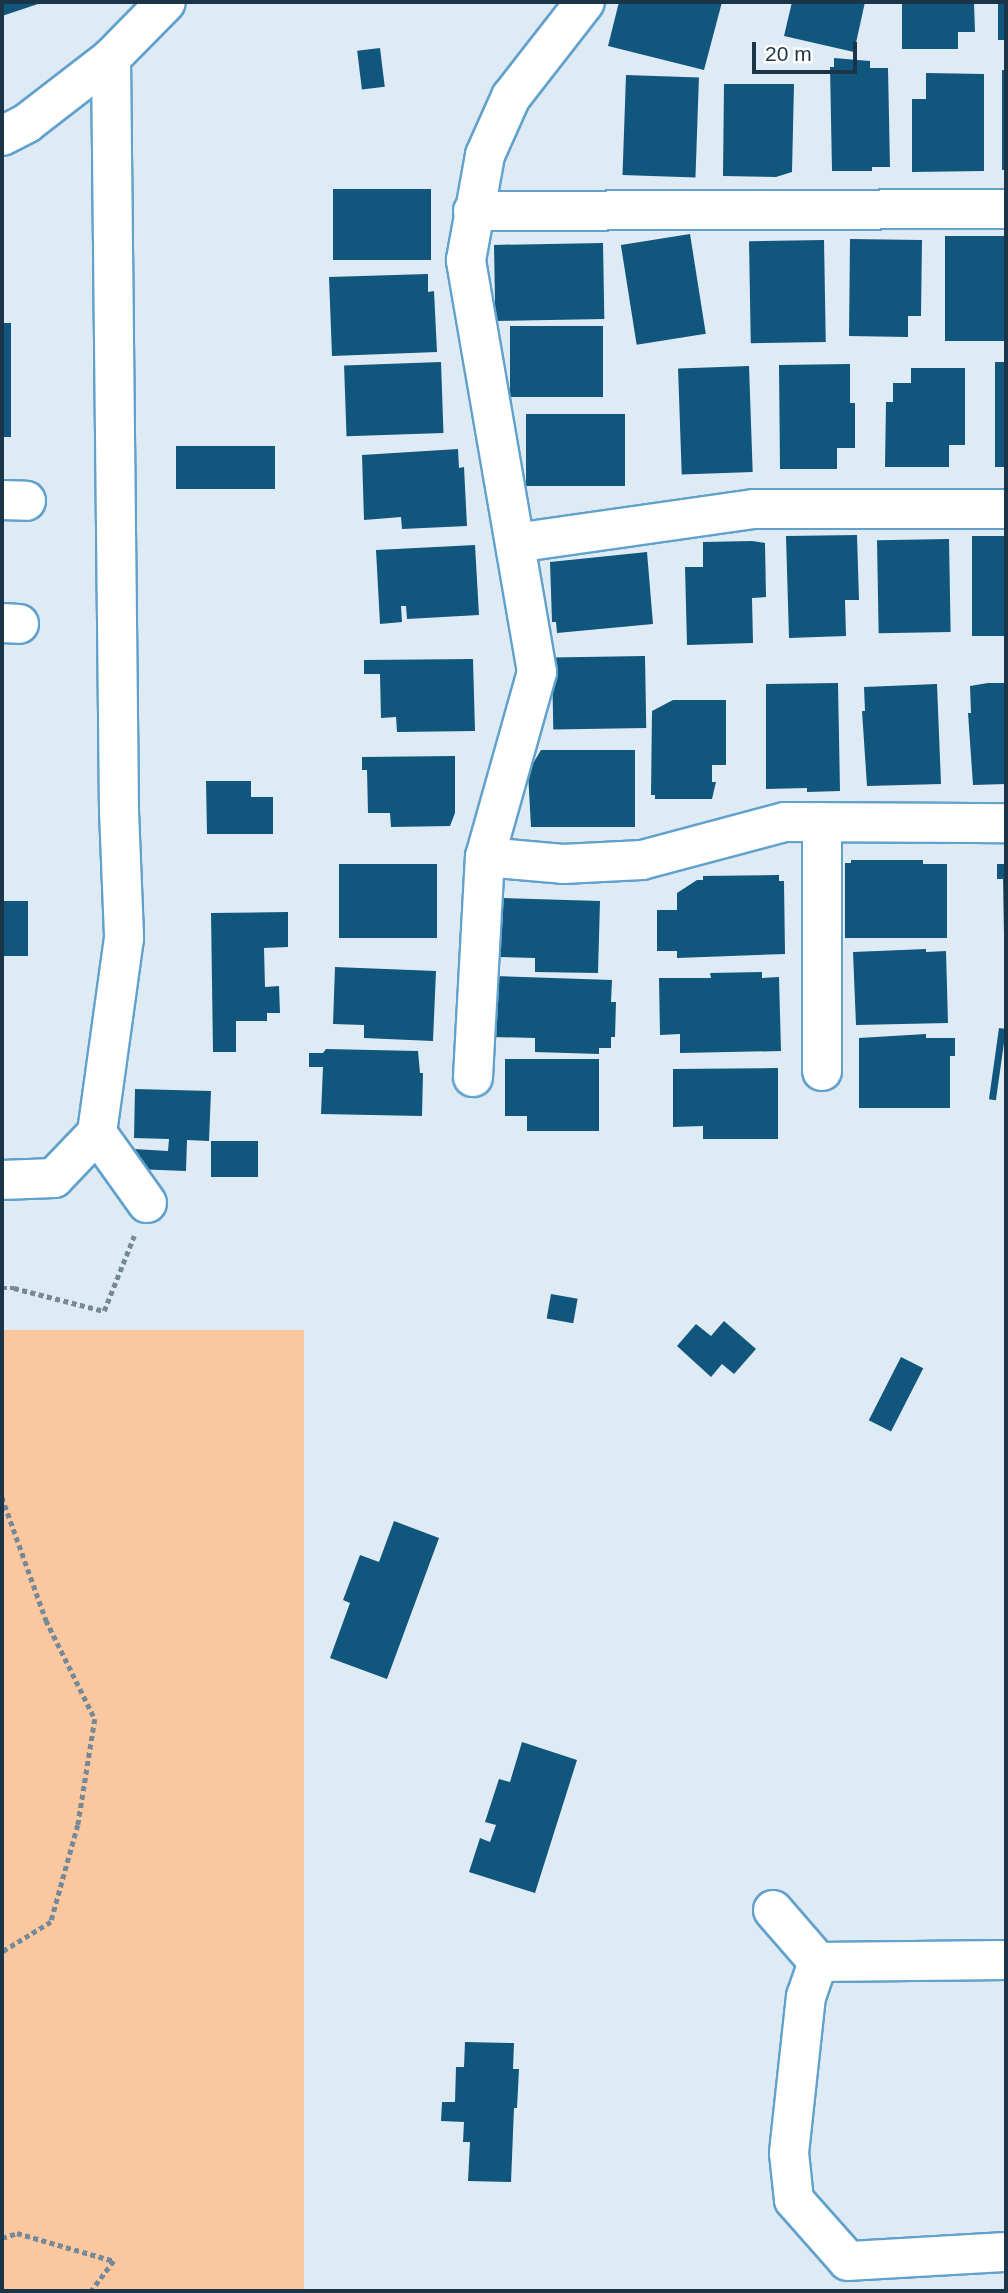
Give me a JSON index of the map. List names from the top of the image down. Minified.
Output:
{"scale_bar":"20 m"}
